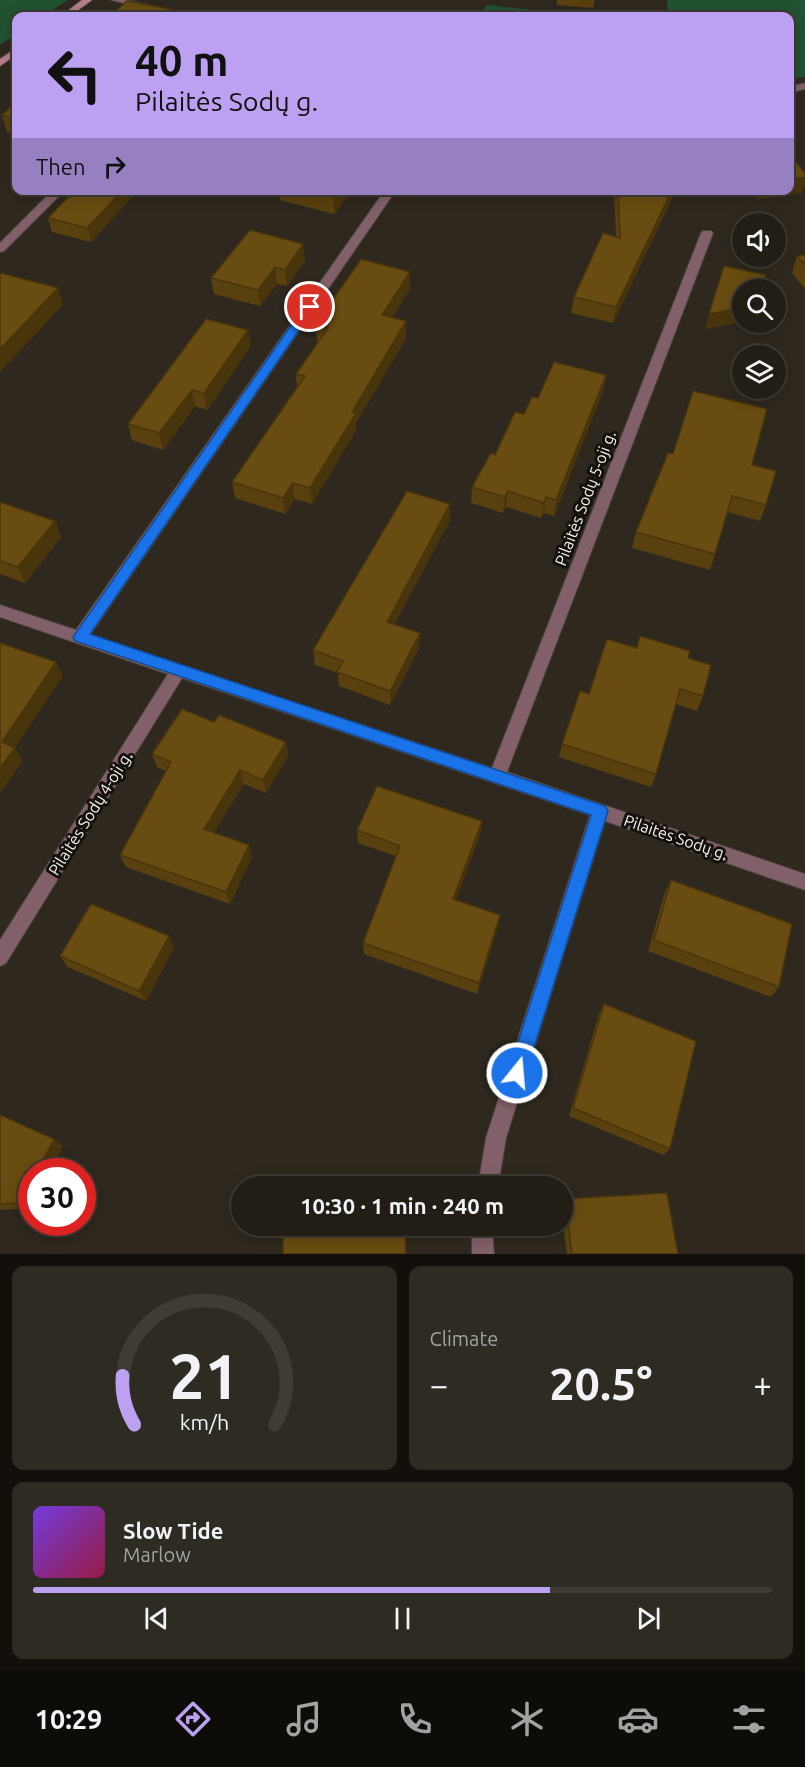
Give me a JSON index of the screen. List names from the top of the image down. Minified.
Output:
{"streets":{"street":["Pilaitės Sodų 5-oji g.","Pilaitės Sodų 4-oji g.","Pilaitės Sodų g."]},"crossings":[["Pilaitės Sodų 5-oji g.","Pilaitės Sodų g."],["Pilaitės Sodų 4-oji g.","Pilaitės Sodų g."]],"page":{"turn":["40 m","Pilaitės Sodų g."],"then":"Then","limit":"30","trip":"10:30 · 1 min · 240 m","tile":"Climate","heat":["−","20.5°","+"],"song":["Slow Tide","Marlow"],"tabs":"10:29","gauge":["21","km/h"]}}
